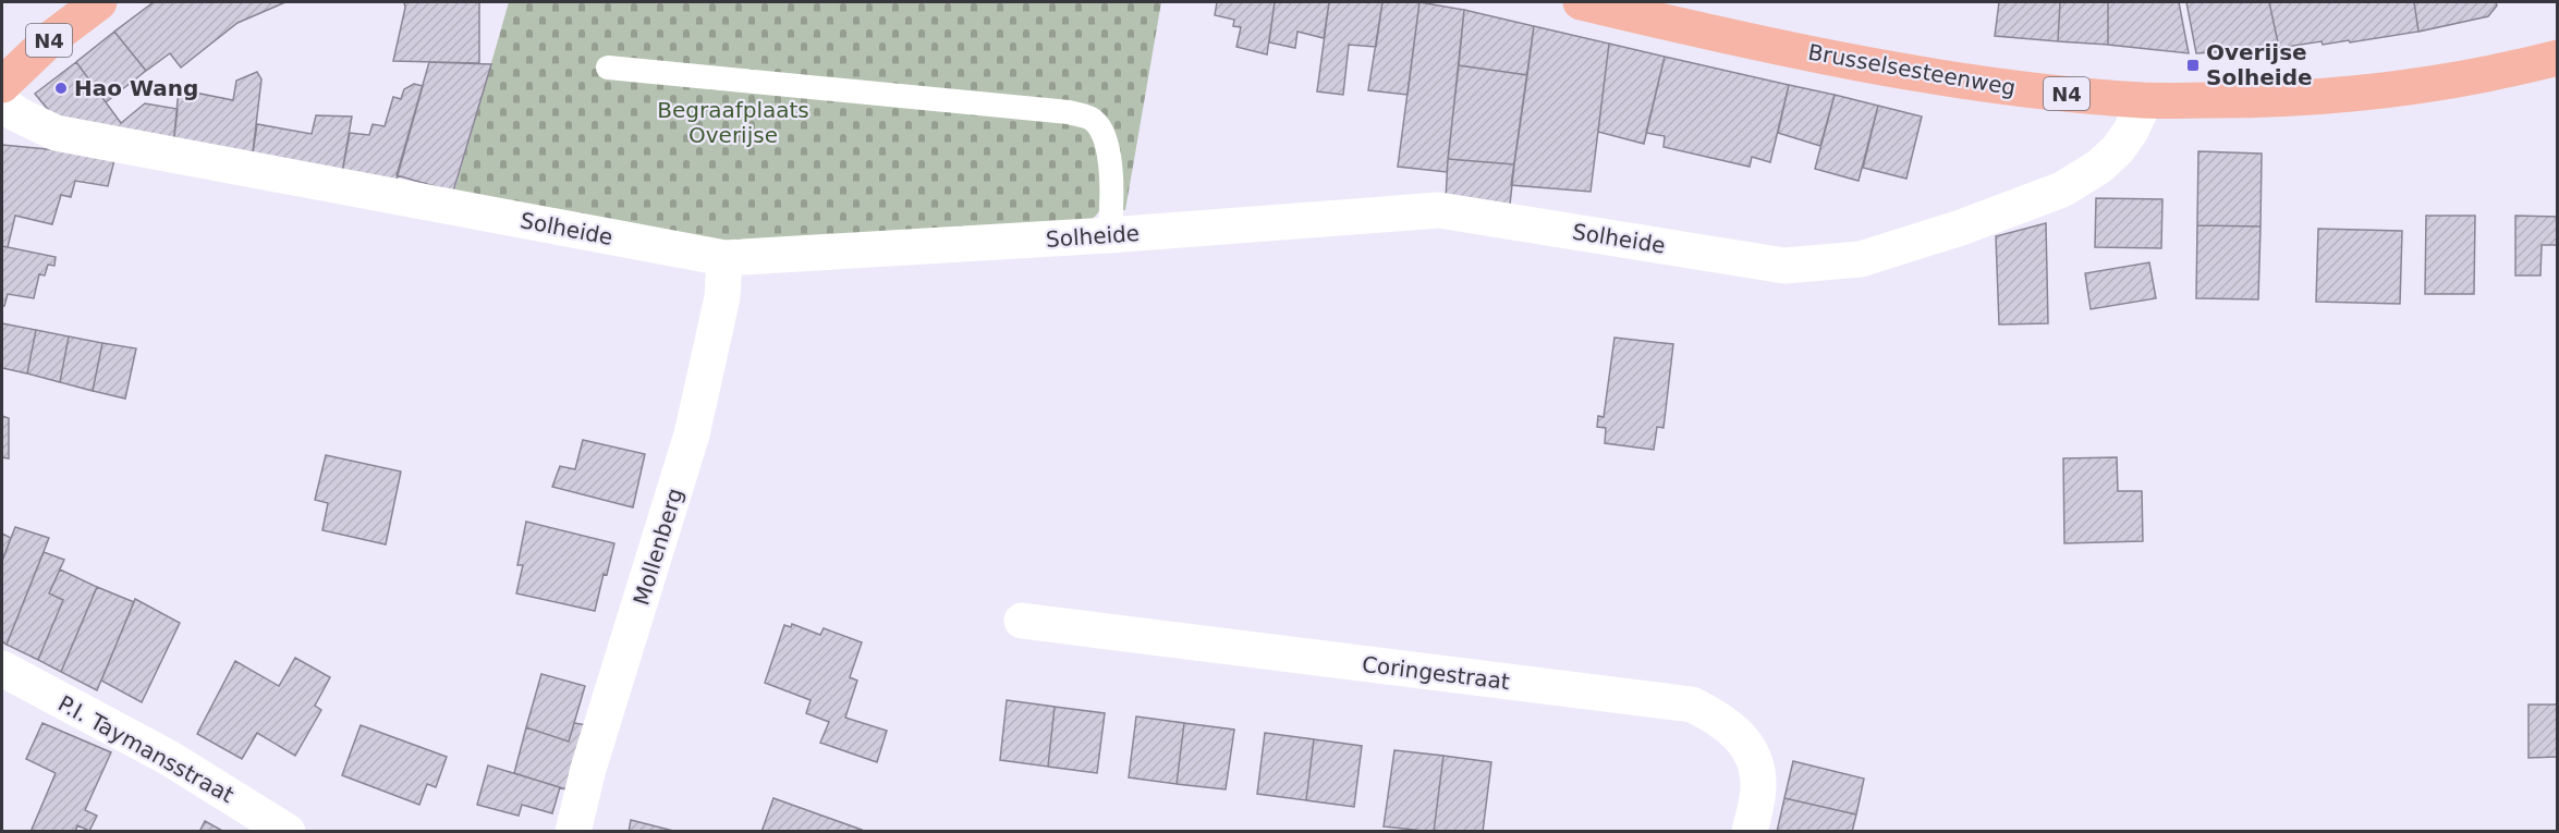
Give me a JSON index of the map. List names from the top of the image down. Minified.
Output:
{"streets":{"main road":["N4","Brusselsesteenweg"],"street":["Solheide","Mollenberg","Coringestraat","P.I. Taymansstraat"]},"crossings":[["Brusselsesteenweg","Solheide"],["Solheide","Mollenberg"]],"parks":["Begraafplaats Overijse"],"places":{"transit":["Overijse Solheide"],"other":["Hao Wang"]}}
